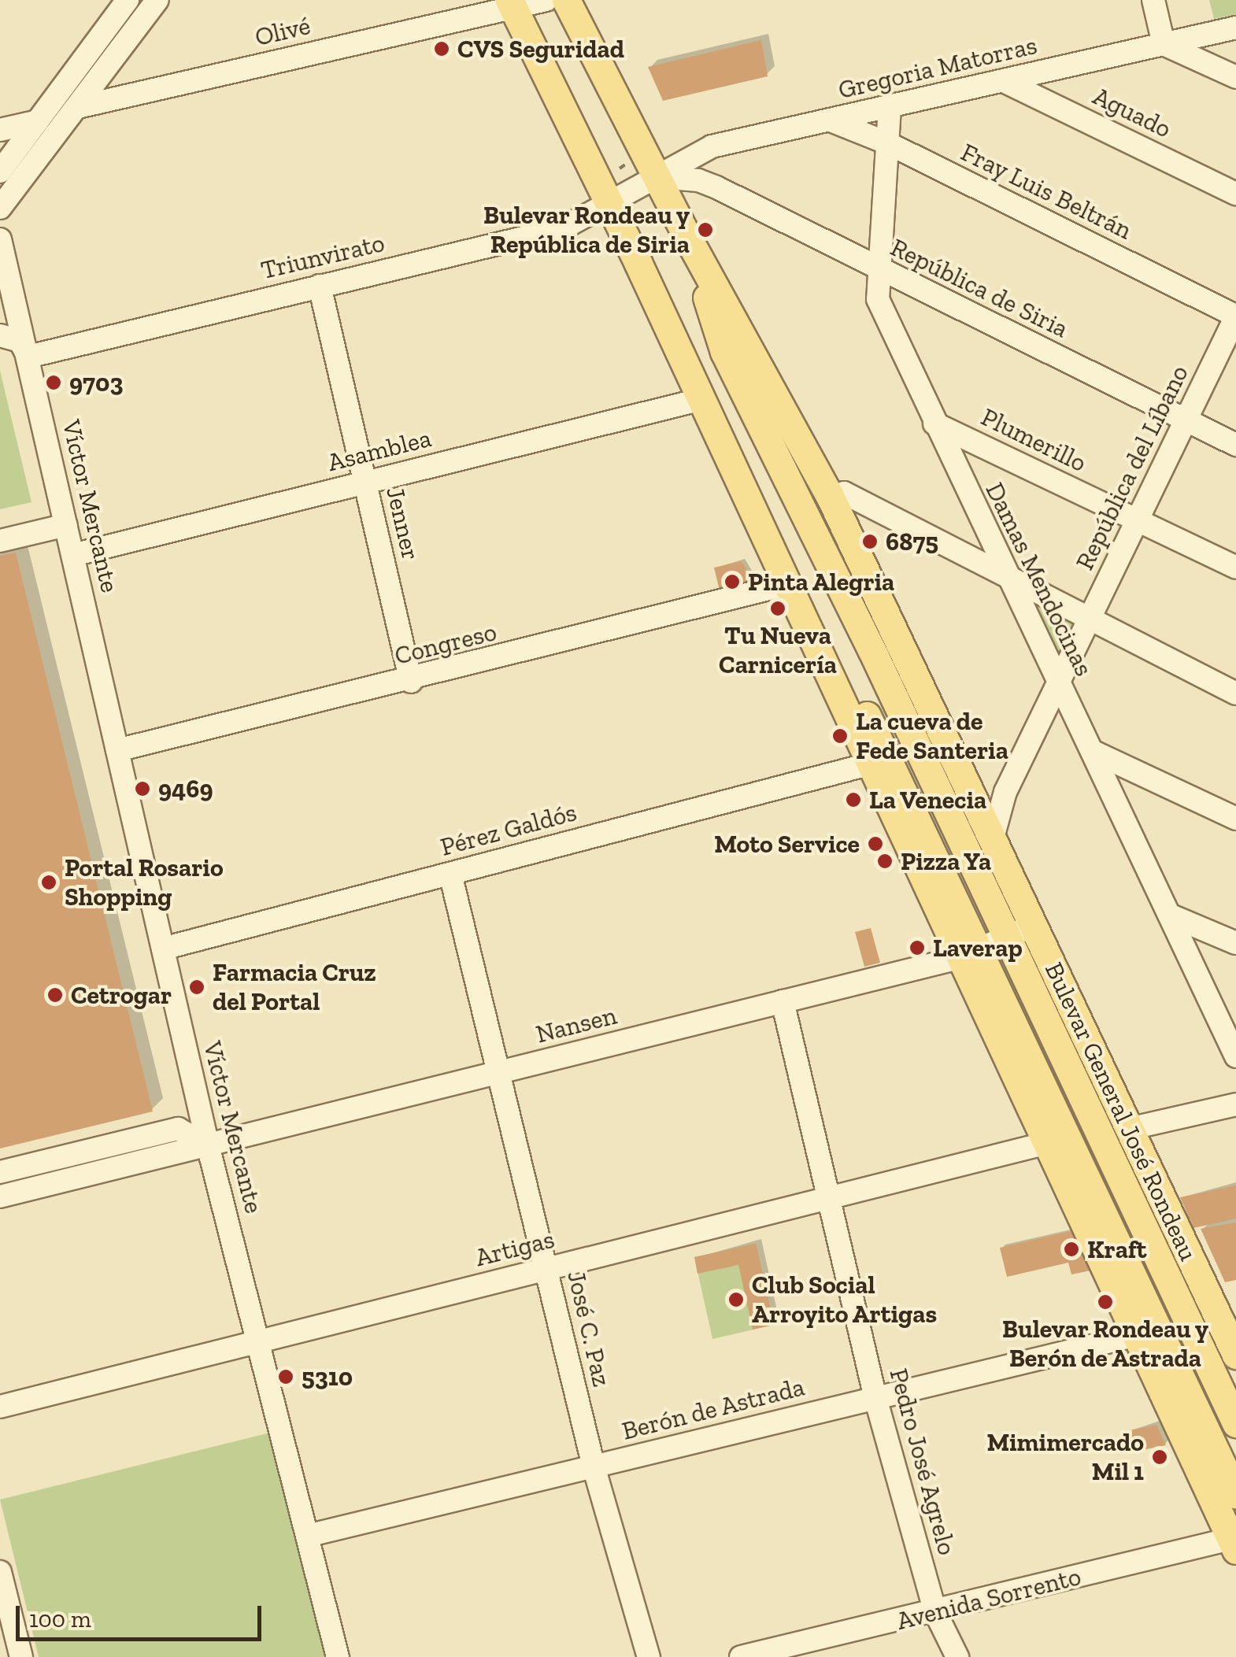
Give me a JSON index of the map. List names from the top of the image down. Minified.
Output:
{"streets":{"main road":["Bulevar General José Rondeau"],"street":["Olivé","Gregoria Matorras","Aguado","Fray Luis Beltrán","Triunvirato","República de Siria","Plumerillo","Asamblea","República del Líbano","Víctor Mercante","Jenner","Damas Mendocinas","Congreso","Pérez Galdós","Nansen","Artigas","José C. Paz","Berón de Astrada","Pedro José Agrelo","Avenida Sorrento"]},"crossings":[["Gregoria Matorras","Aguado"],["Gregoria Matorras","Fray Luis Beltrán"],["Gregoria Matorras","Triunvirato"],["Gregoria Matorras","República de Siria"],["Gregoria Matorras","Damas Mendocinas"],["Gregoria Matorras","Bulevar General José Rondeau"],["Fray Luis Beltrán","República del Líbano"],["Fray Luis Beltrán","Damas Mendocinas"],["Triunvirato","República de Siria"],["Triunvirato","Víctor Mercante"],["Triunvirato","Jenner"],["Triunvirato","Bulevar General José Rondeau"],["República de Siria","República del Líbano"],["República de Siria","Damas Mendocinas"],["República de Siria","Bulevar General José Rondeau"],["Plumerillo","República del Líbano"],["Plumerillo","Damas Mendocinas"],["Asamblea","Víctor Mercante"],["Asamblea","Jenner"],["República del Líbano","Damas Mendocinas"],["República del Líbano","Bulevar General José Rondeau"],["Víctor Mercante","Congreso"],["Víctor Mercante","Pérez Galdós"],["Víctor Mercante","Nansen"],["Víctor Mercante","Artigas"],["Víctor Mercante","Berón de Astrada"],["Jenner","Congreso"],["Pérez Galdós","José C. Paz"],["Nansen","Bulevar General José Rondeau"],["Nansen","José C. Paz"],["Nansen","Pedro José Agrelo"],["Artigas","José C. Paz"],["Artigas","Pedro José Agrelo"],["José C. Paz","Berón de Astrada"],["Berón de Astrada","Pedro José Agrelo"],["Pedro José Agrelo","Avenida Sorrento"]],"places":["CVS Seguridad","Bulevar Rondeau y República de Siria","9703","6875","Pinta Alegria","Tu Nueva Carnicería","La cueva de Fede Santeria","9469","La Venecia","Moto Service","Pizza Ya","Portal Rosario Shopping","Laverap","Farmacia Cruz del Portal","Cetrogar","Kraft","Club Social Arroyito Artigas","Bulevar Rondeau y Berón de Astrada","5310","Mimimercado Mil 1"],"scale_bar":"100 m"}
